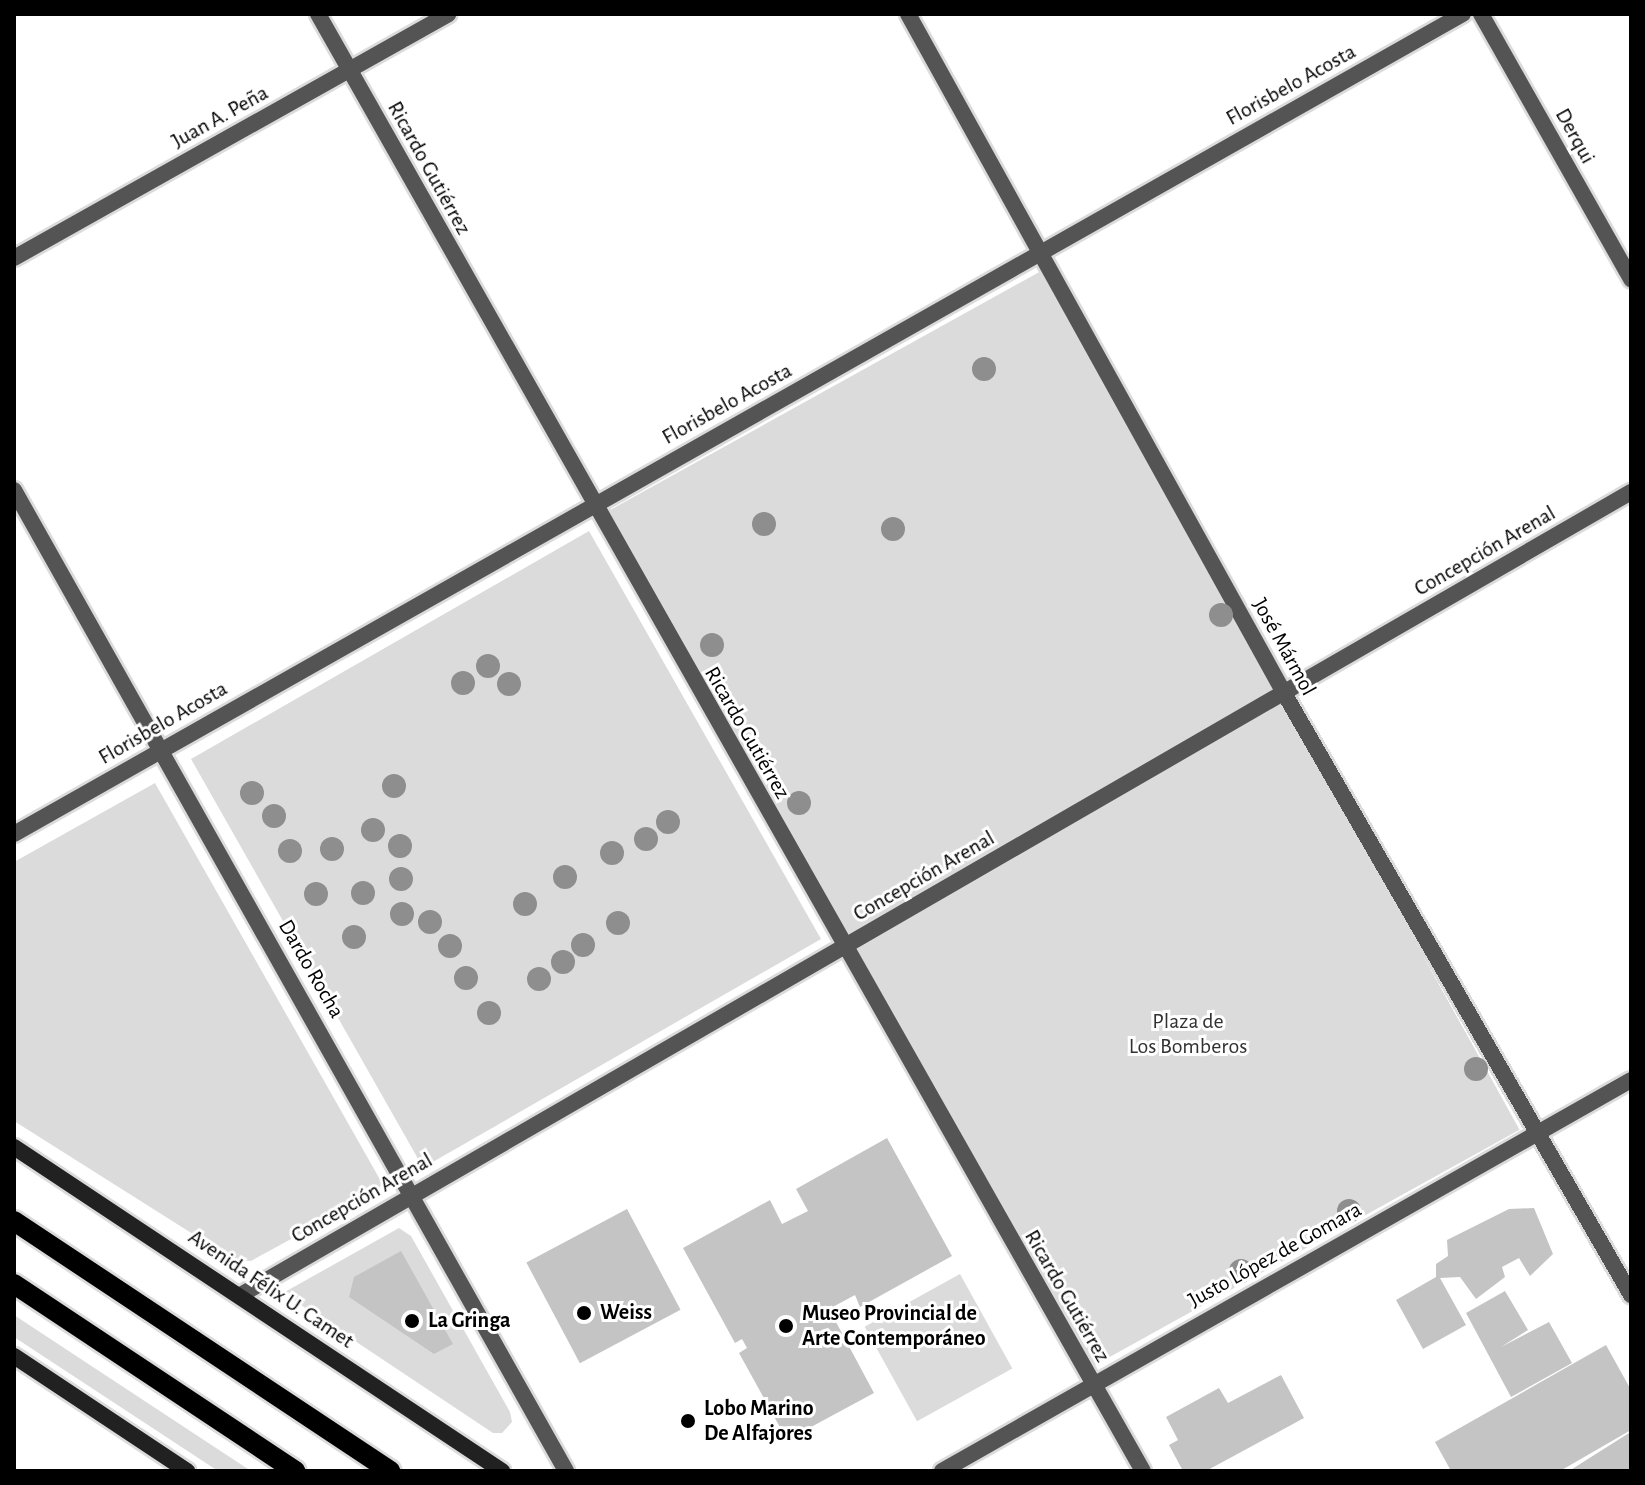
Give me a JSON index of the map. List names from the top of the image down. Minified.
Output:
{"streets":{"main road":["Avenida Félix U. Camet"],"street":["Florisbelo Acosta","Juan A. Peña","Derqui","Ricardo Gutiérrez","Concepción Arenal","José Mármol","Dardo Rocha","Justo López de Gomara"]},"crossings":[["Florisbelo Acosta","Ricardo Gutiérrez"],["Florisbelo Acosta","José Mármol"],["Florisbelo Acosta","Dardo Rocha"],["Juan A. Peña","Ricardo Gutiérrez"],["Ricardo Gutiérrez","Concepción Arenal"],["Ricardo Gutiérrez","Justo López de Gomara"],["Concepción Arenal","José Mármol"],["Concepción Arenal","Dardo Rocha"],["Concepción Arenal","Avenida Félix U. Camet"],["José Mármol","Justo López de Gomara"]],"parks":["Plaza de Los Bomberos"],"places":["Weiss","La Gringa","Museo Provincial de Arte Contemporáneo","Lobo Marino De Alfajores"]}
